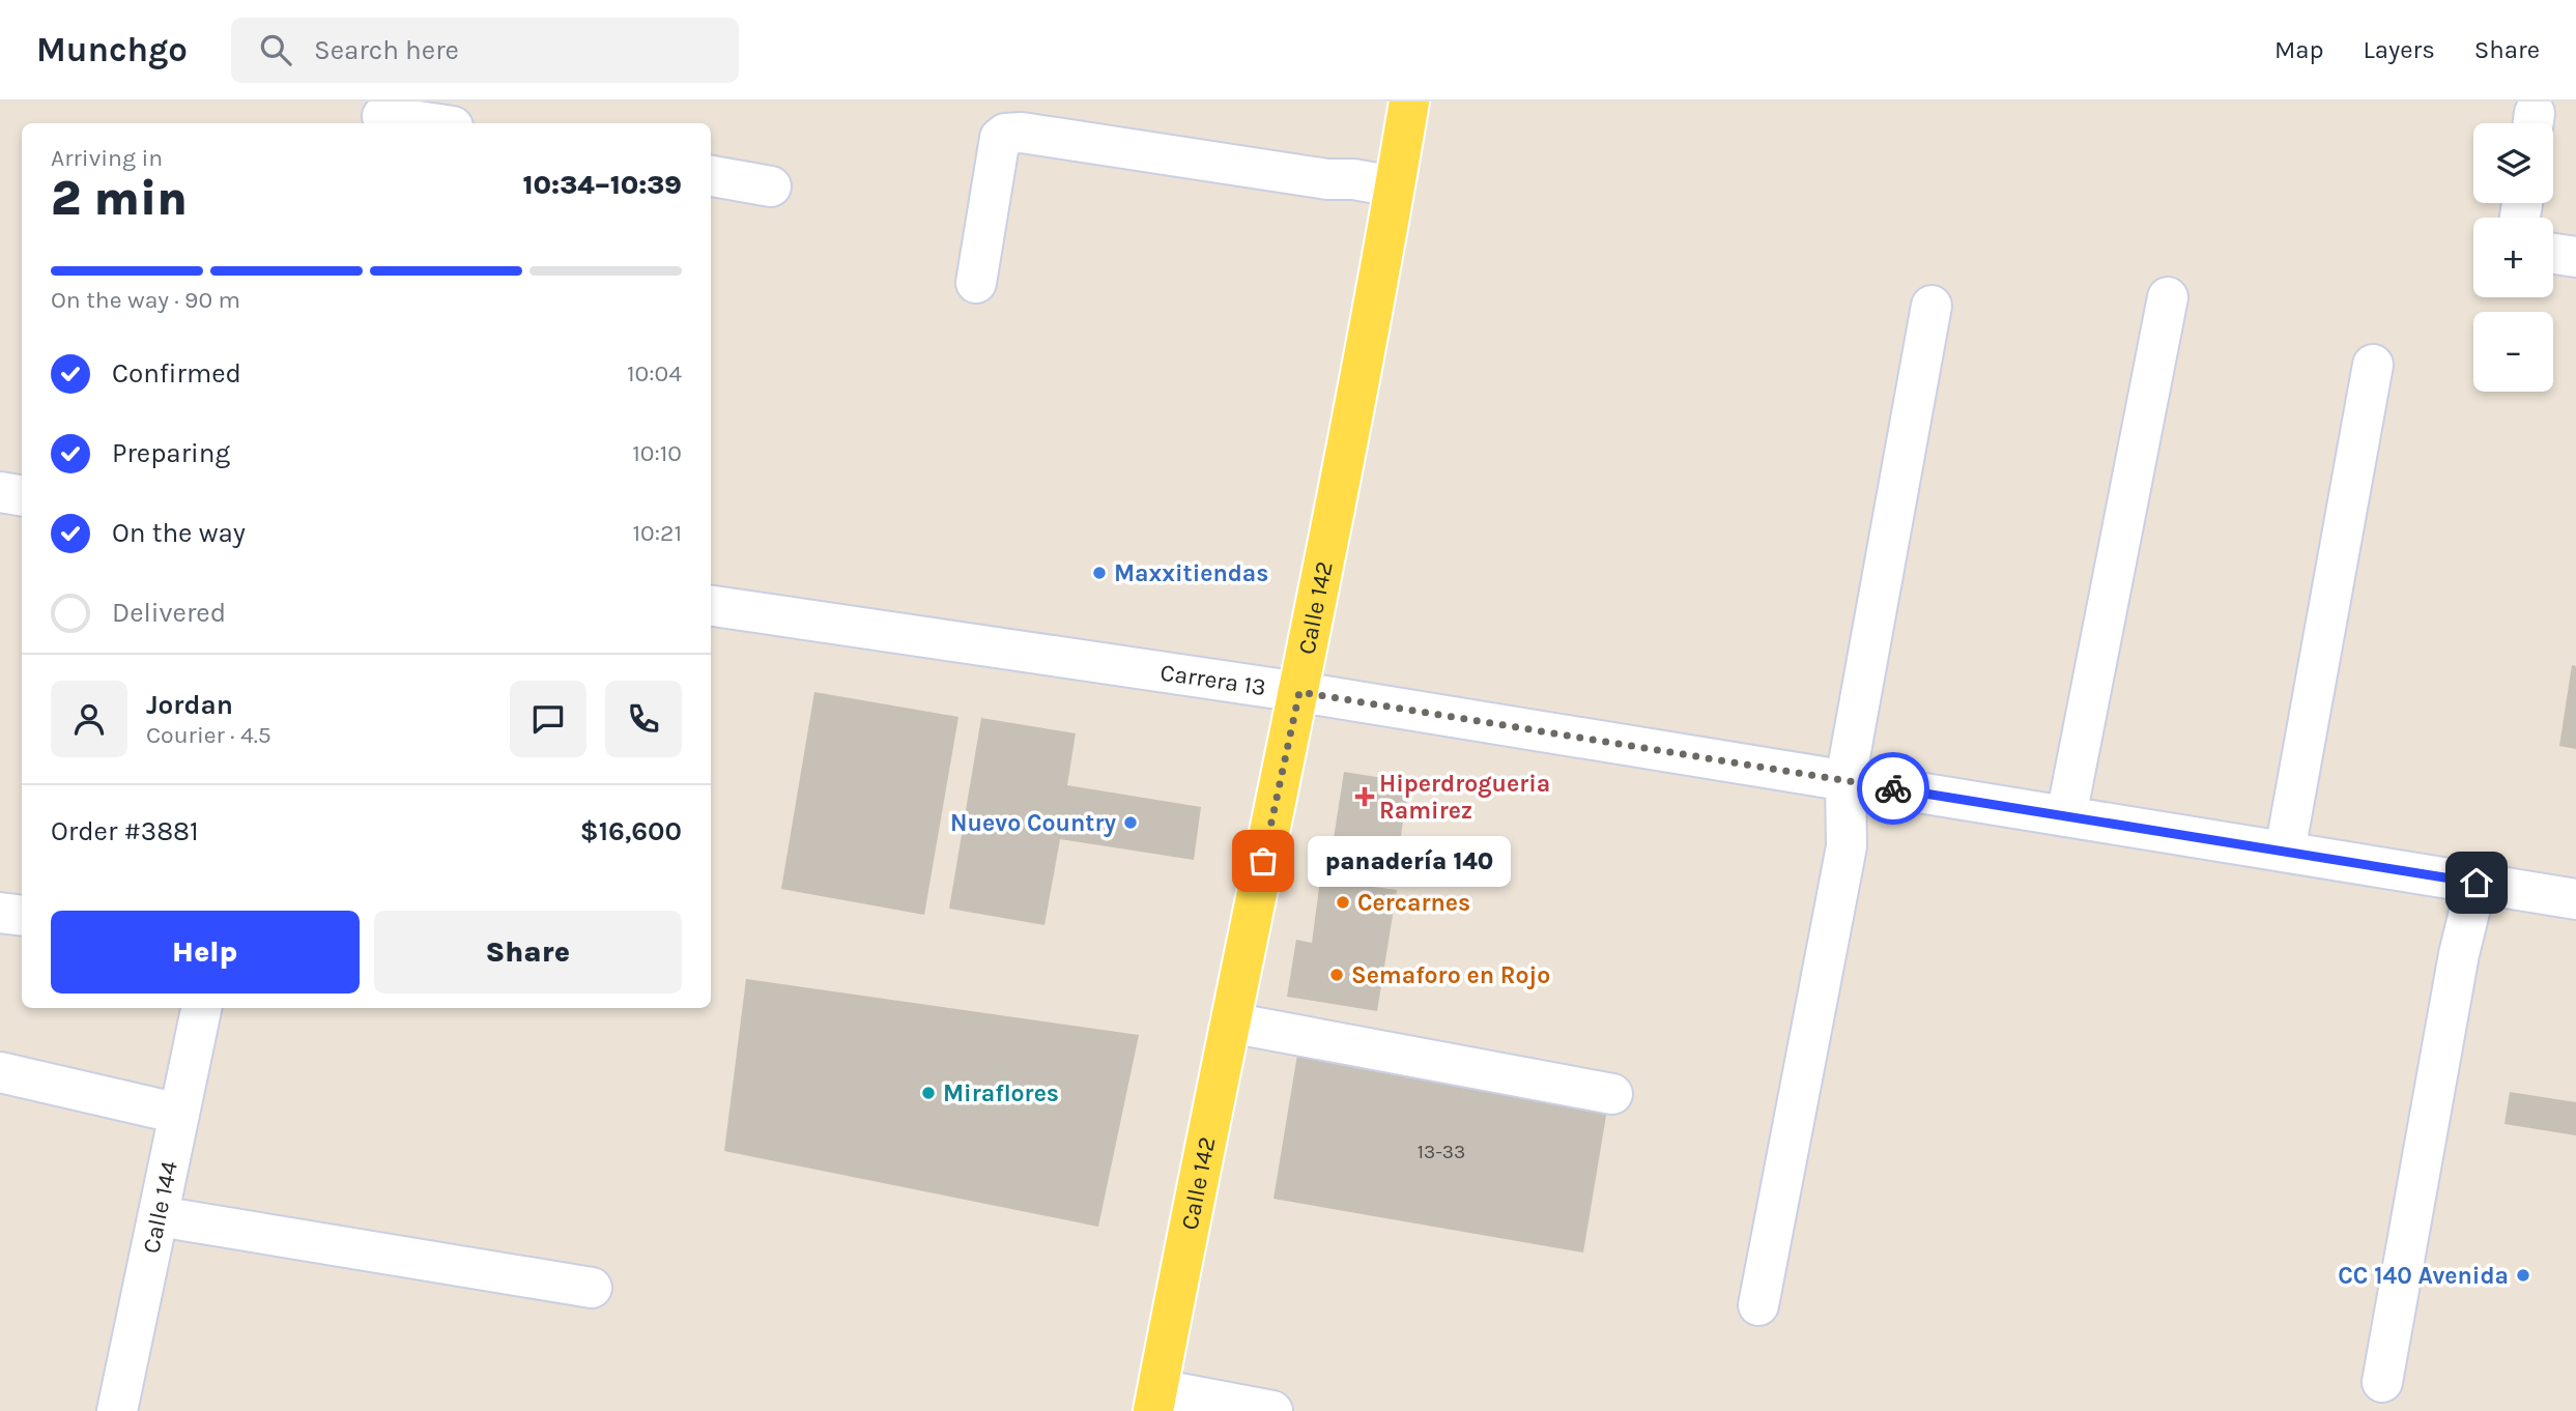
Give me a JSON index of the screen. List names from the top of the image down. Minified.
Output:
{"streets":{"main road":["Calle 142"],"street":["Carrera 13","Calle 144"]},"crossings":[["Calle 142","Carrera 13"]],"places":{"other":["Maxxitiendas","Nuevo Country","panadería 140","Cercarnes","Semaforo en Rojo","Miraflores","CC 140 Avenida"],"health":["Hiperdrogueria Ramirez"]},"house_numbers":["13-33"],"page":{"header":"Munchgo","search":"Search here","nav":["Map","Layers","Share"],"map_buttons":["+","−"],"heading":["2 min","Arriving in","10:34–10:39"],"panel":["Jordan","Courier · 4.5","Order #3881","$16,600"],"bar":"On the way · 90 m","list":[["Confirmed","10:04"],["Preparing","10:10"],["On the way","10:21"],"Delivered"],"bubble":"panadería 140","buttons":["Help","Share"]}}
